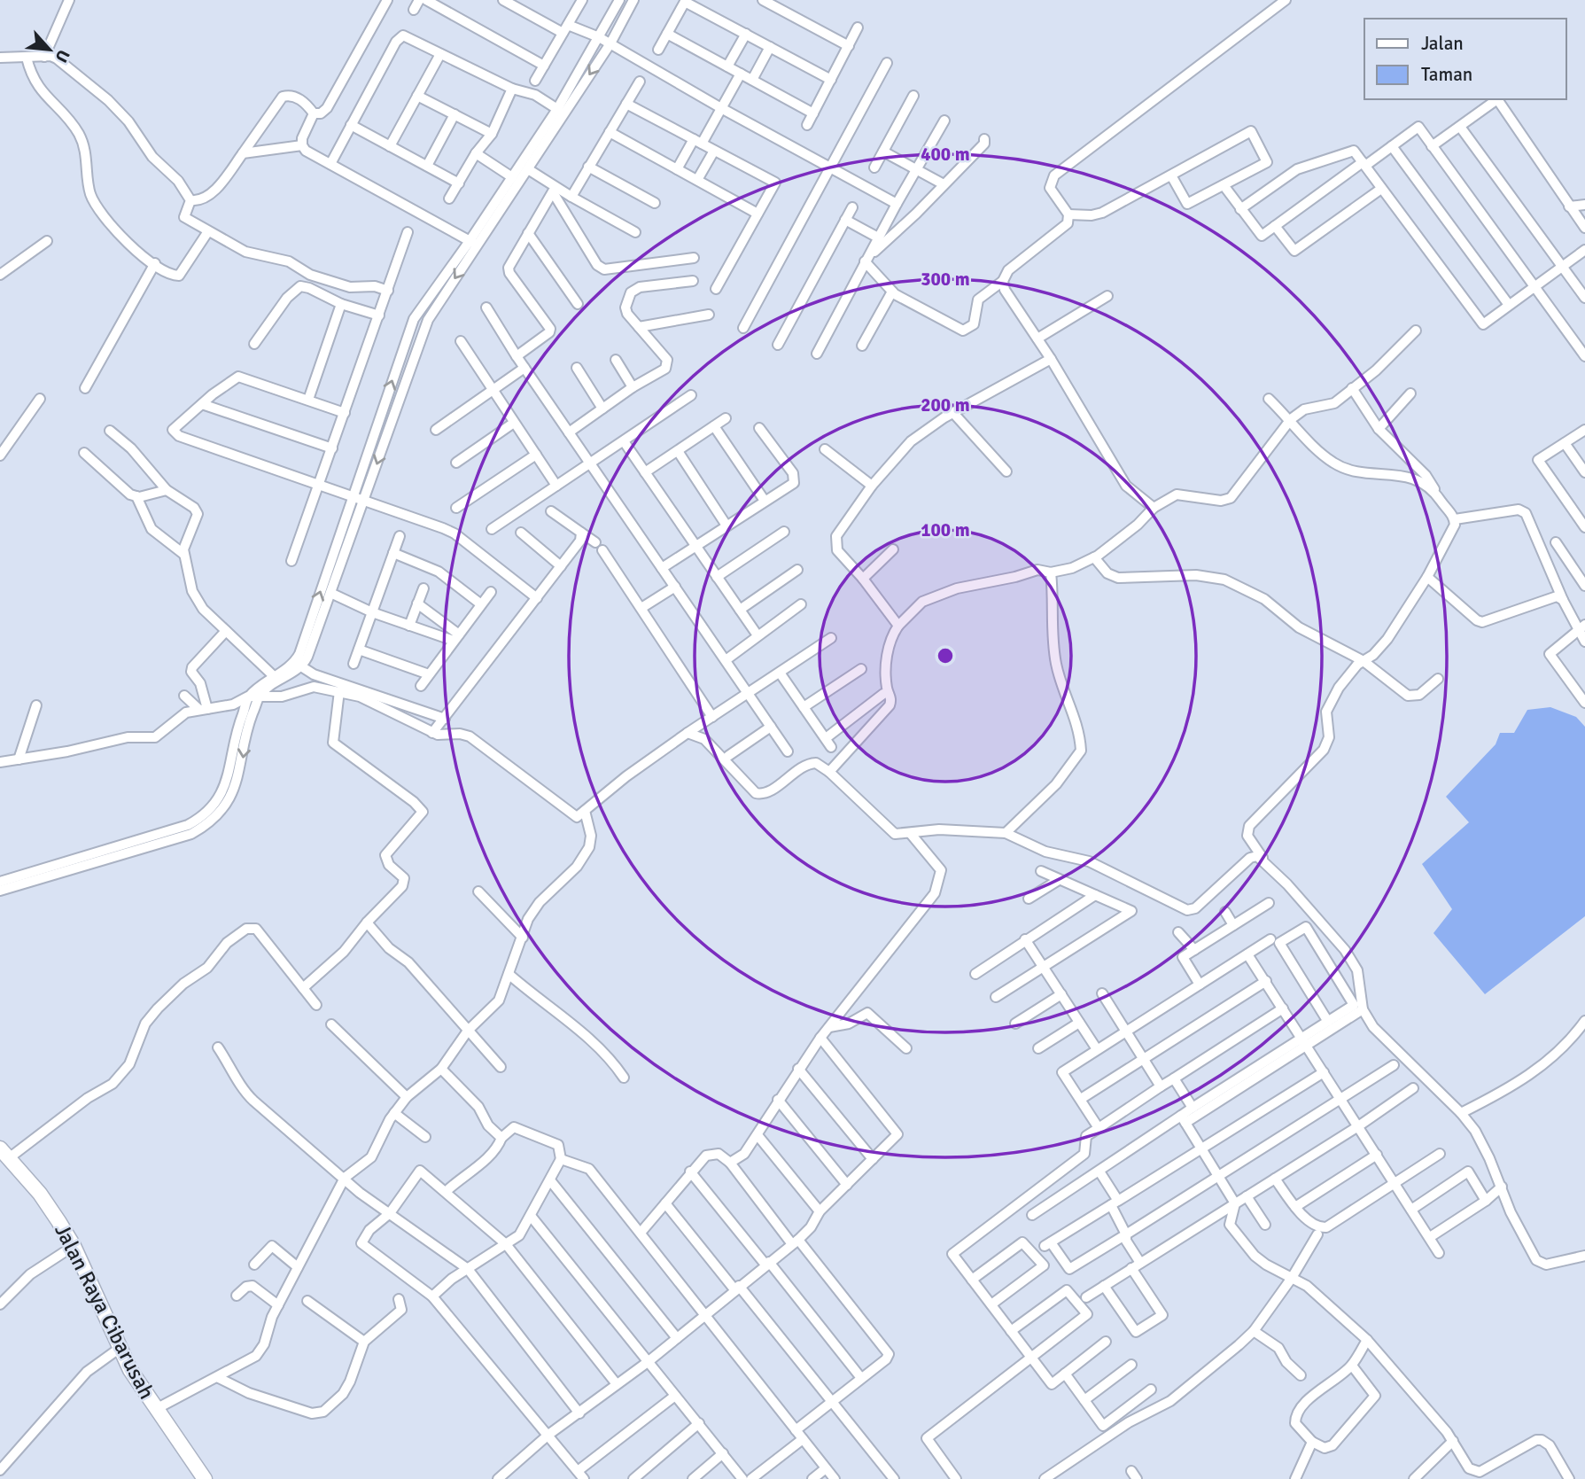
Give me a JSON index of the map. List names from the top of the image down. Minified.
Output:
{"streets":{"main road":["Jalan Raya Cibarusah"]},"legend":["Jalan","Taman"],"north":"bottom right","rings":["400 m","300 m","200 m","100 m"]}
